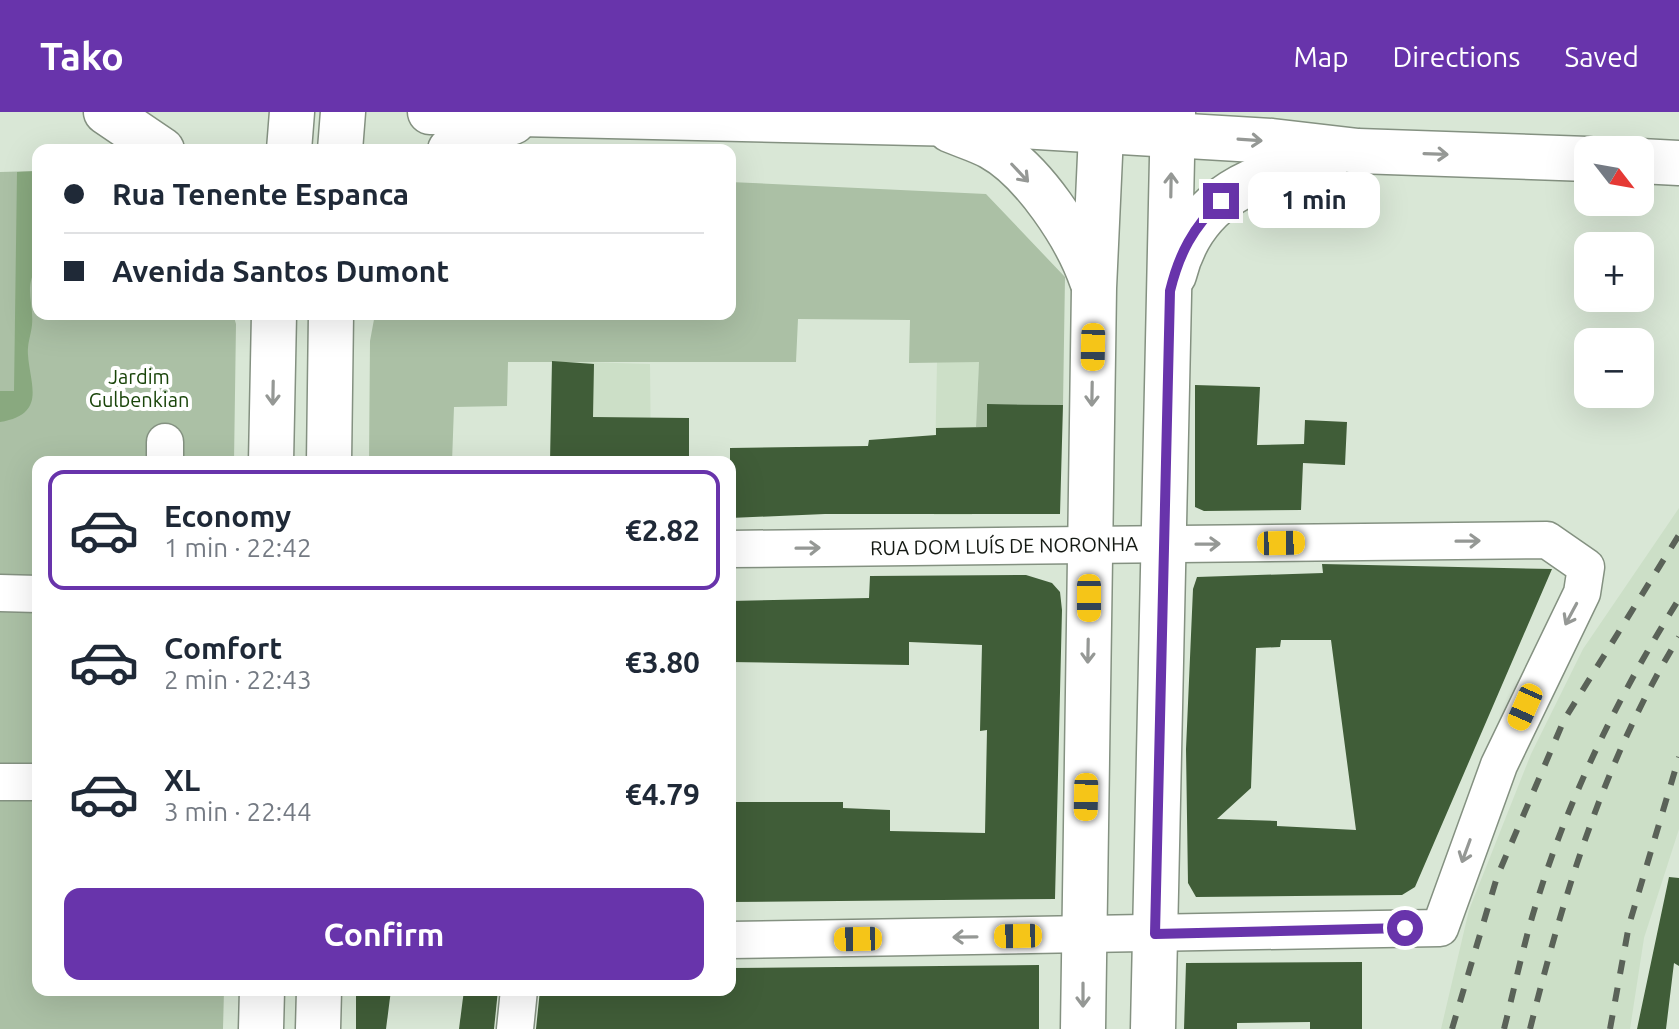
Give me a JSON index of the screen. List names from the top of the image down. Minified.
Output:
{"streets":{"street":["RUA DOM LUÍS DE NORONHA"]},"parks":["Jardim Gulbenkian"],"north":"bottom right","page":{"header":"Tako","nav":["Map","Directions","Saved"],"map_buttons":["+","−"],"banner":["Rua Tenente Espanca","Avenida Santos Dumont"],"bubble":"1 min","list":[{"name":"Economy","note":"1 min · 22:42","value":"€2.82"},{"name":"Comfort","note":"2 min · 22:43","value":"€3.80"},{"name":"XL","note":"3 min · 22:44","value":"€4.79"}],"buttons":"Confirm"}}
